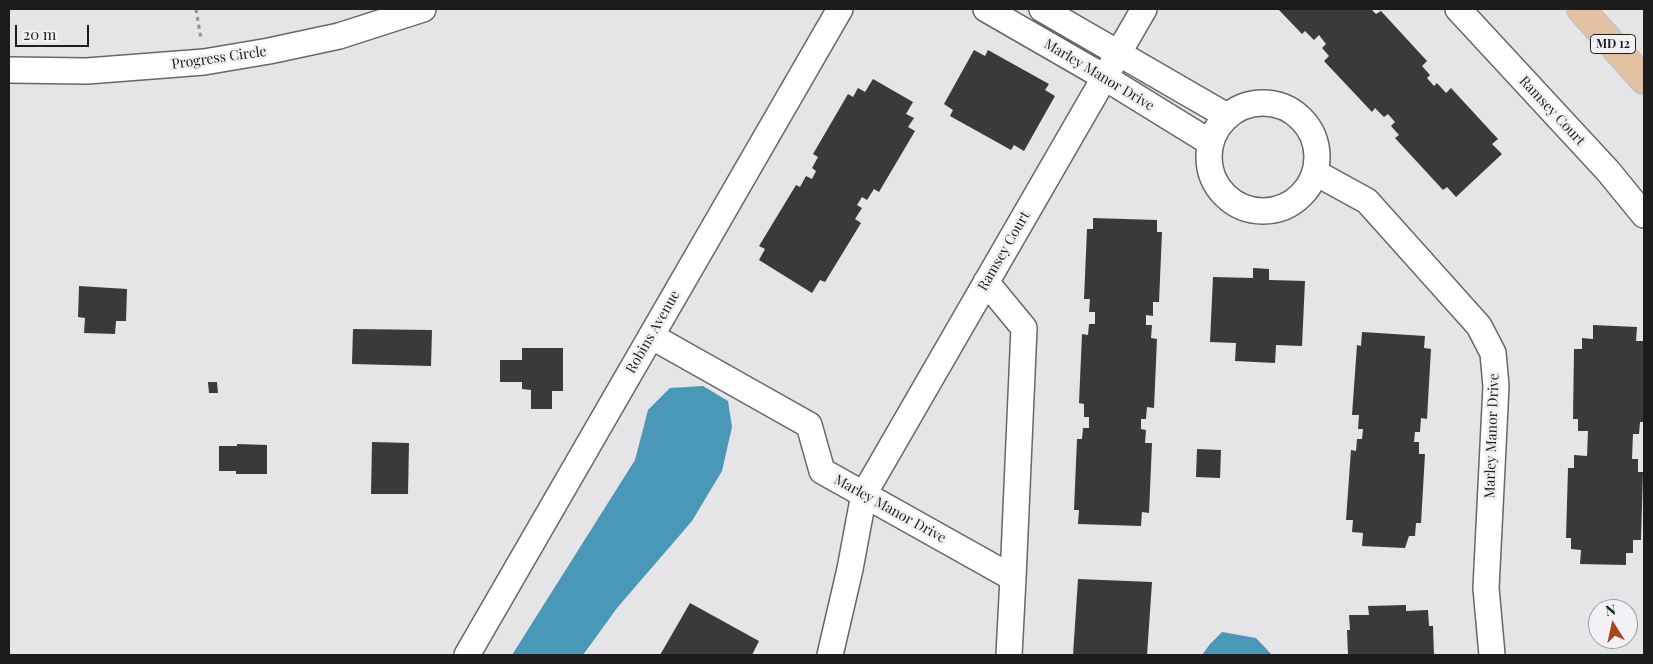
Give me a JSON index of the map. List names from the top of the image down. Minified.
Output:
{"streets":{"main road":["MD 12"],"street":["Progress Circle","Marley Manor Drive","Ramsey Court","Robins Avenue"]},"crossings":[["Marley Manor Drive","Ramsey Court"],["Marley Manor Drive","Robins Avenue"]],"scale_bar":"20 m","north":"top"}
